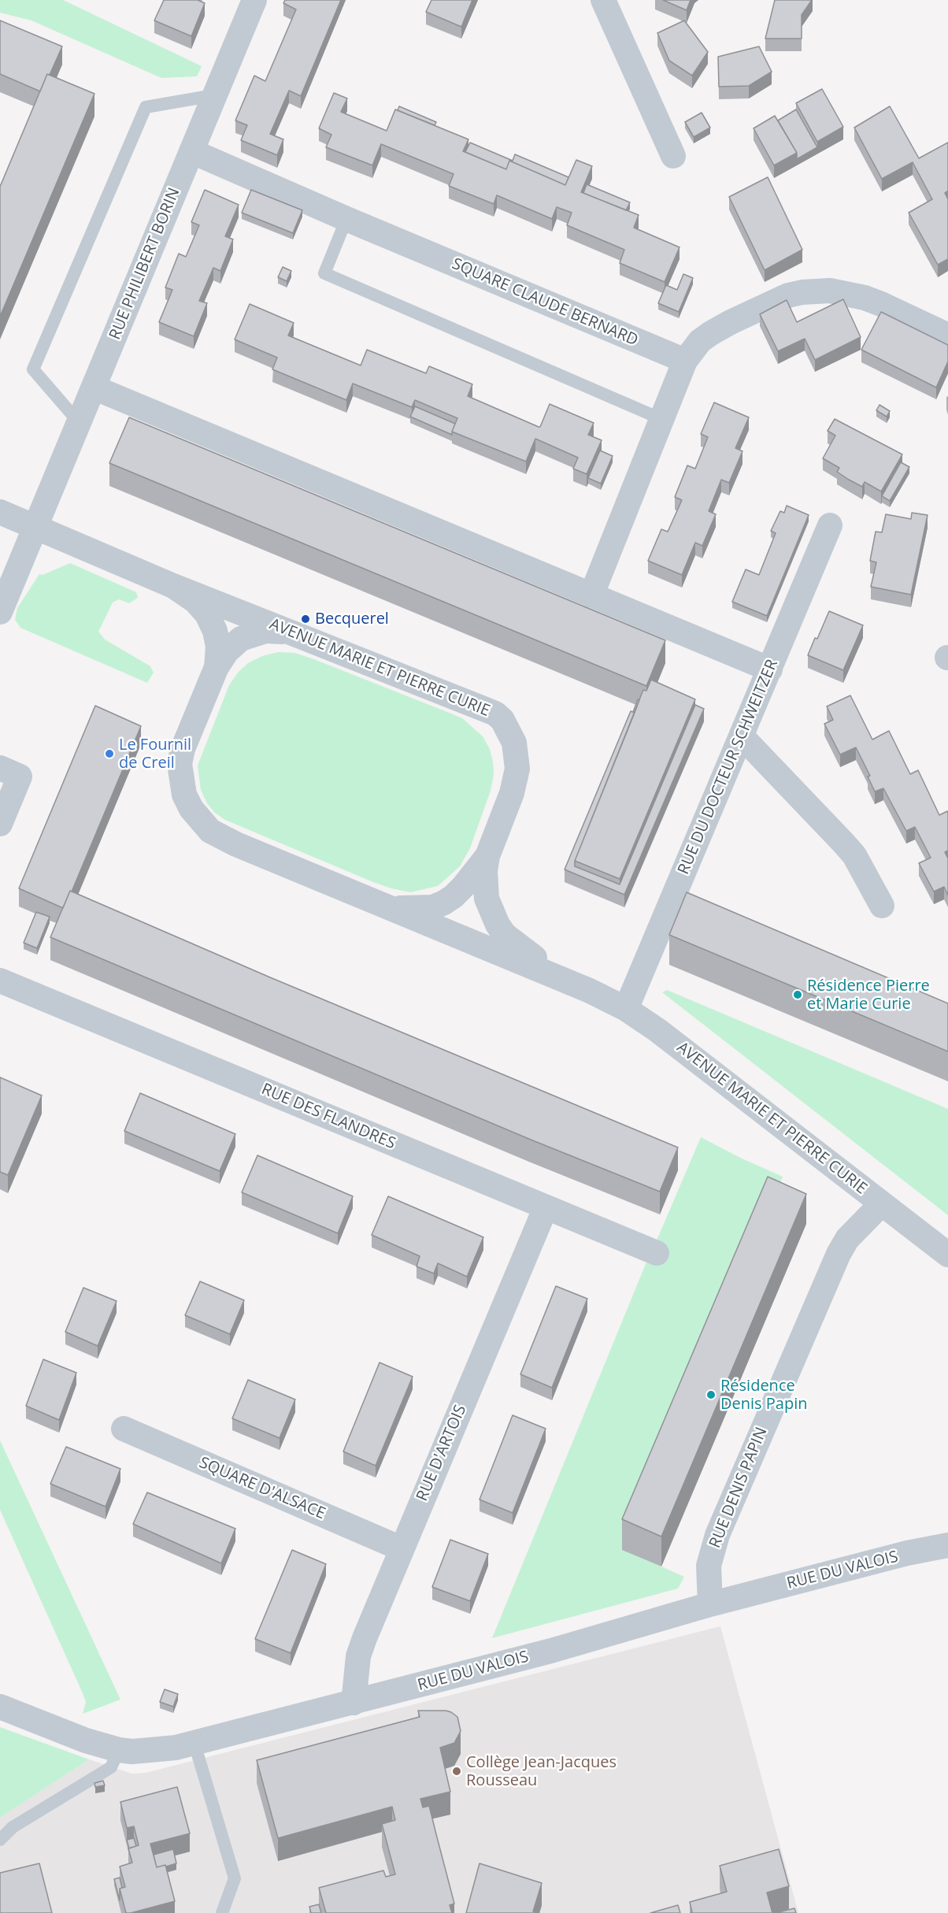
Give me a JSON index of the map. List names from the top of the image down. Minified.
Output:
{"streets":{"street":["RUE PHILIBERT BORIN","SQUARE CLAUDE BERNARD","AVENUE MARIE ET PIERRE CURIE","RUE DU DOCTEUR SCHWEITZER","RUE DES FLANDRES","RUE D'ARTOIS","RUE DENIS PAPIN","SQUARE D'ALSACE","RUE DU VALOIS"]},"crossings":[["RUE PHILIBERT BORIN","SQUARE CLAUDE BERNARD"],["RUE PHILIBERT BORIN","AVENUE MARIE ET PIERRE CURIE"],["AVENUE MARIE ET PIERRE CURIE","RUE DU DOCTEUR SCHWEITZER"],["AVENUE MARIE ET PIERRE CURIE","RUE DENIS PAPIN"],["RUE DES FLANDRES","RUE D'ARTOIS"],["RUE D'ARTOIS","SQUARE D'ALSACE"],["RUE D'ARTOIS","RUE DU VALOIS"],["RUE DENIS PAPIN","RUE DU VALOIS"]],"places":["Becquerel","Le Fournil de Creil","Résidence Pierre et Marie Curie","Résidence Denis Papin","Collège Jean-Jacques Rousseau"]}
